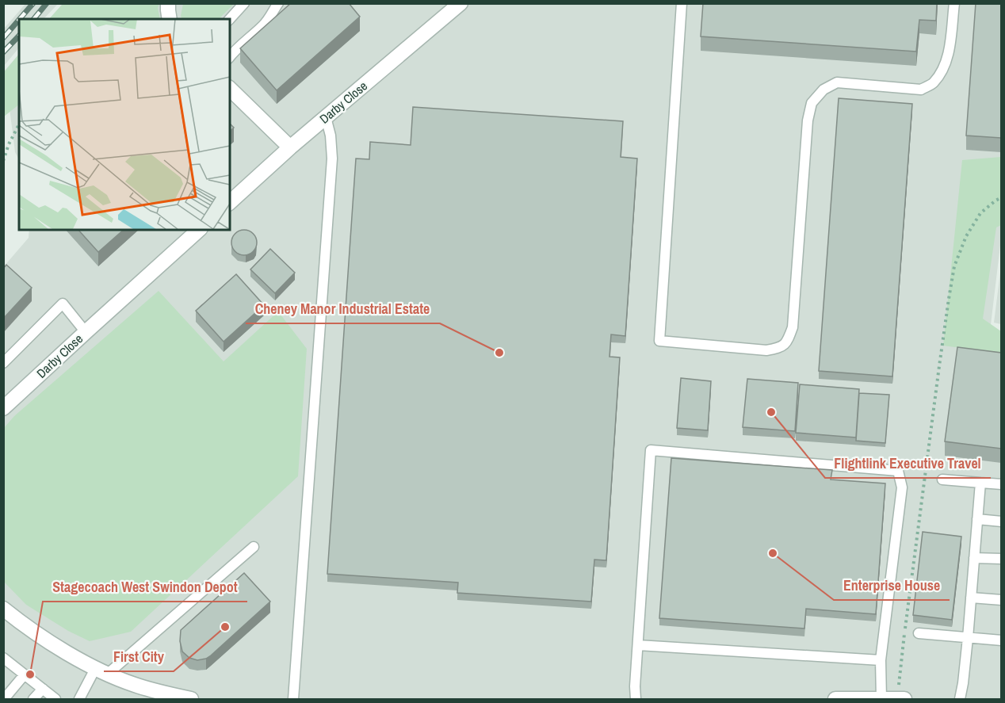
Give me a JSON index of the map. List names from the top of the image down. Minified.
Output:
{"streets":{"street":["Darby Close"]},"places":["Cheney Manor Industrial Estate","Flightlink Executive Travel","Enterprise House","First City","Stagecoach West Swindon Depot"]}
